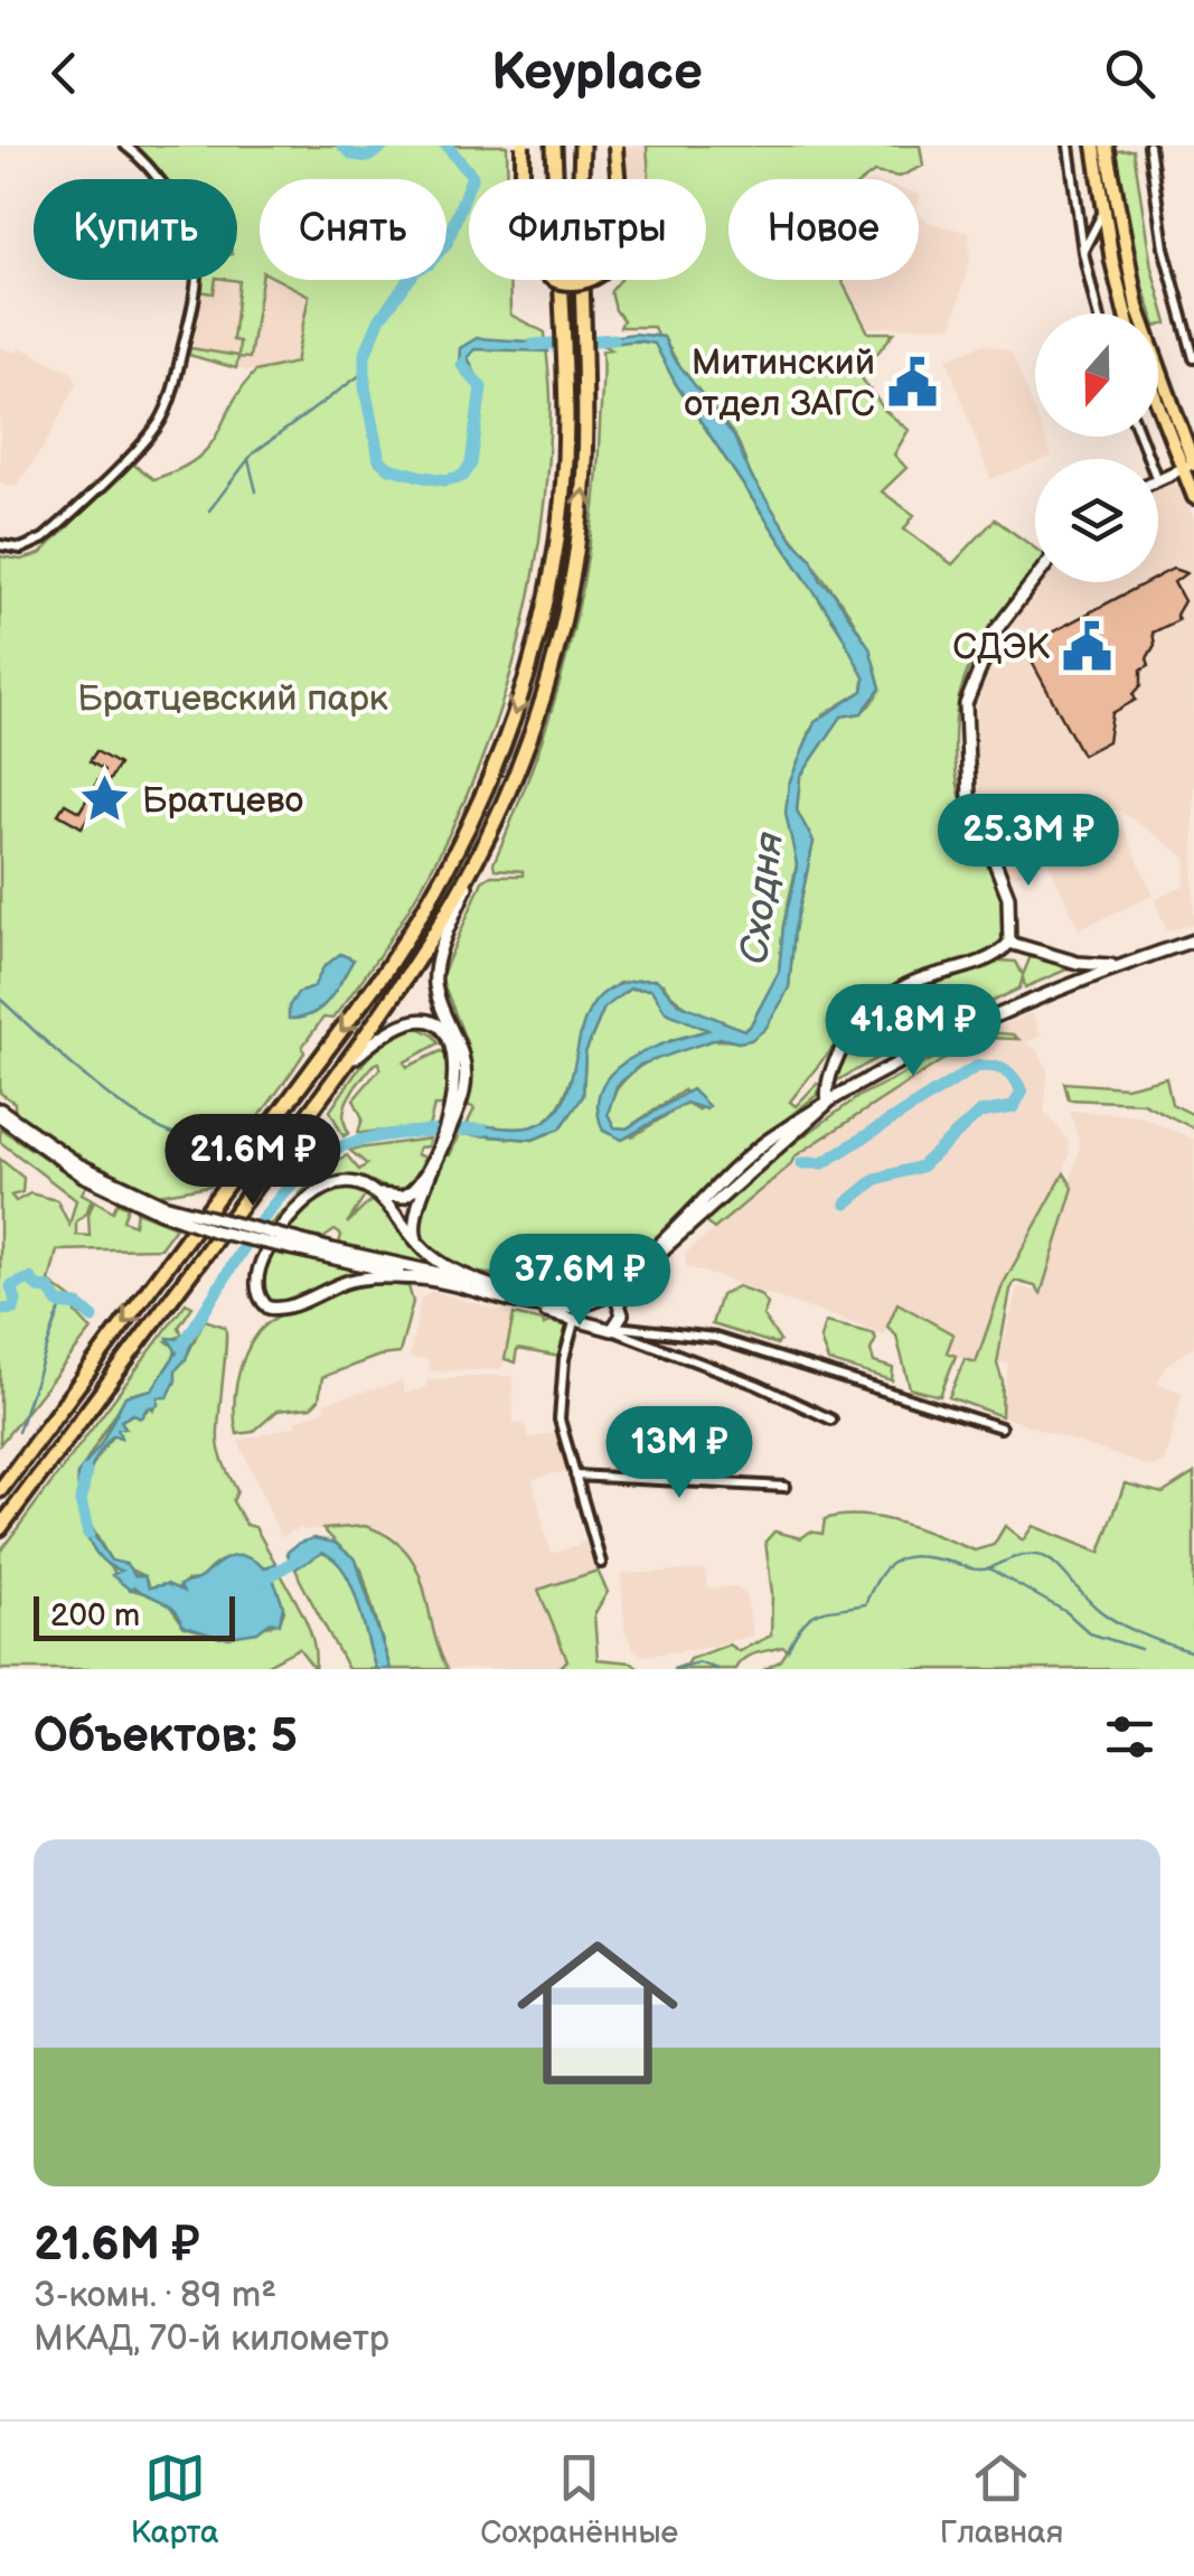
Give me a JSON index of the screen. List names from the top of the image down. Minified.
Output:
{"water":["Сходня"],"parks":["Братцевский парк"],"places":{"public building":["Митинский отдел ЗАГС","СДЭК"],"place":["Братцево"]},"scale_bar":"200 m","north":"bottom","page":{"header":"Keyplace","chip":["Купить","Снять","Фильтры","Новое"],"price":["25.3M ₽","41.8M ₽","21.6M ₽","37.6M ₽","13M ₽"],"scale":"200 m","heading":"Объектов: 5","list":[{"name":"21.6M ₽","note":"3-комн. · 89 m² · МКАД, 70-й километр"}],"tabs":["Карта","Сохранённые","Главная"]}}
